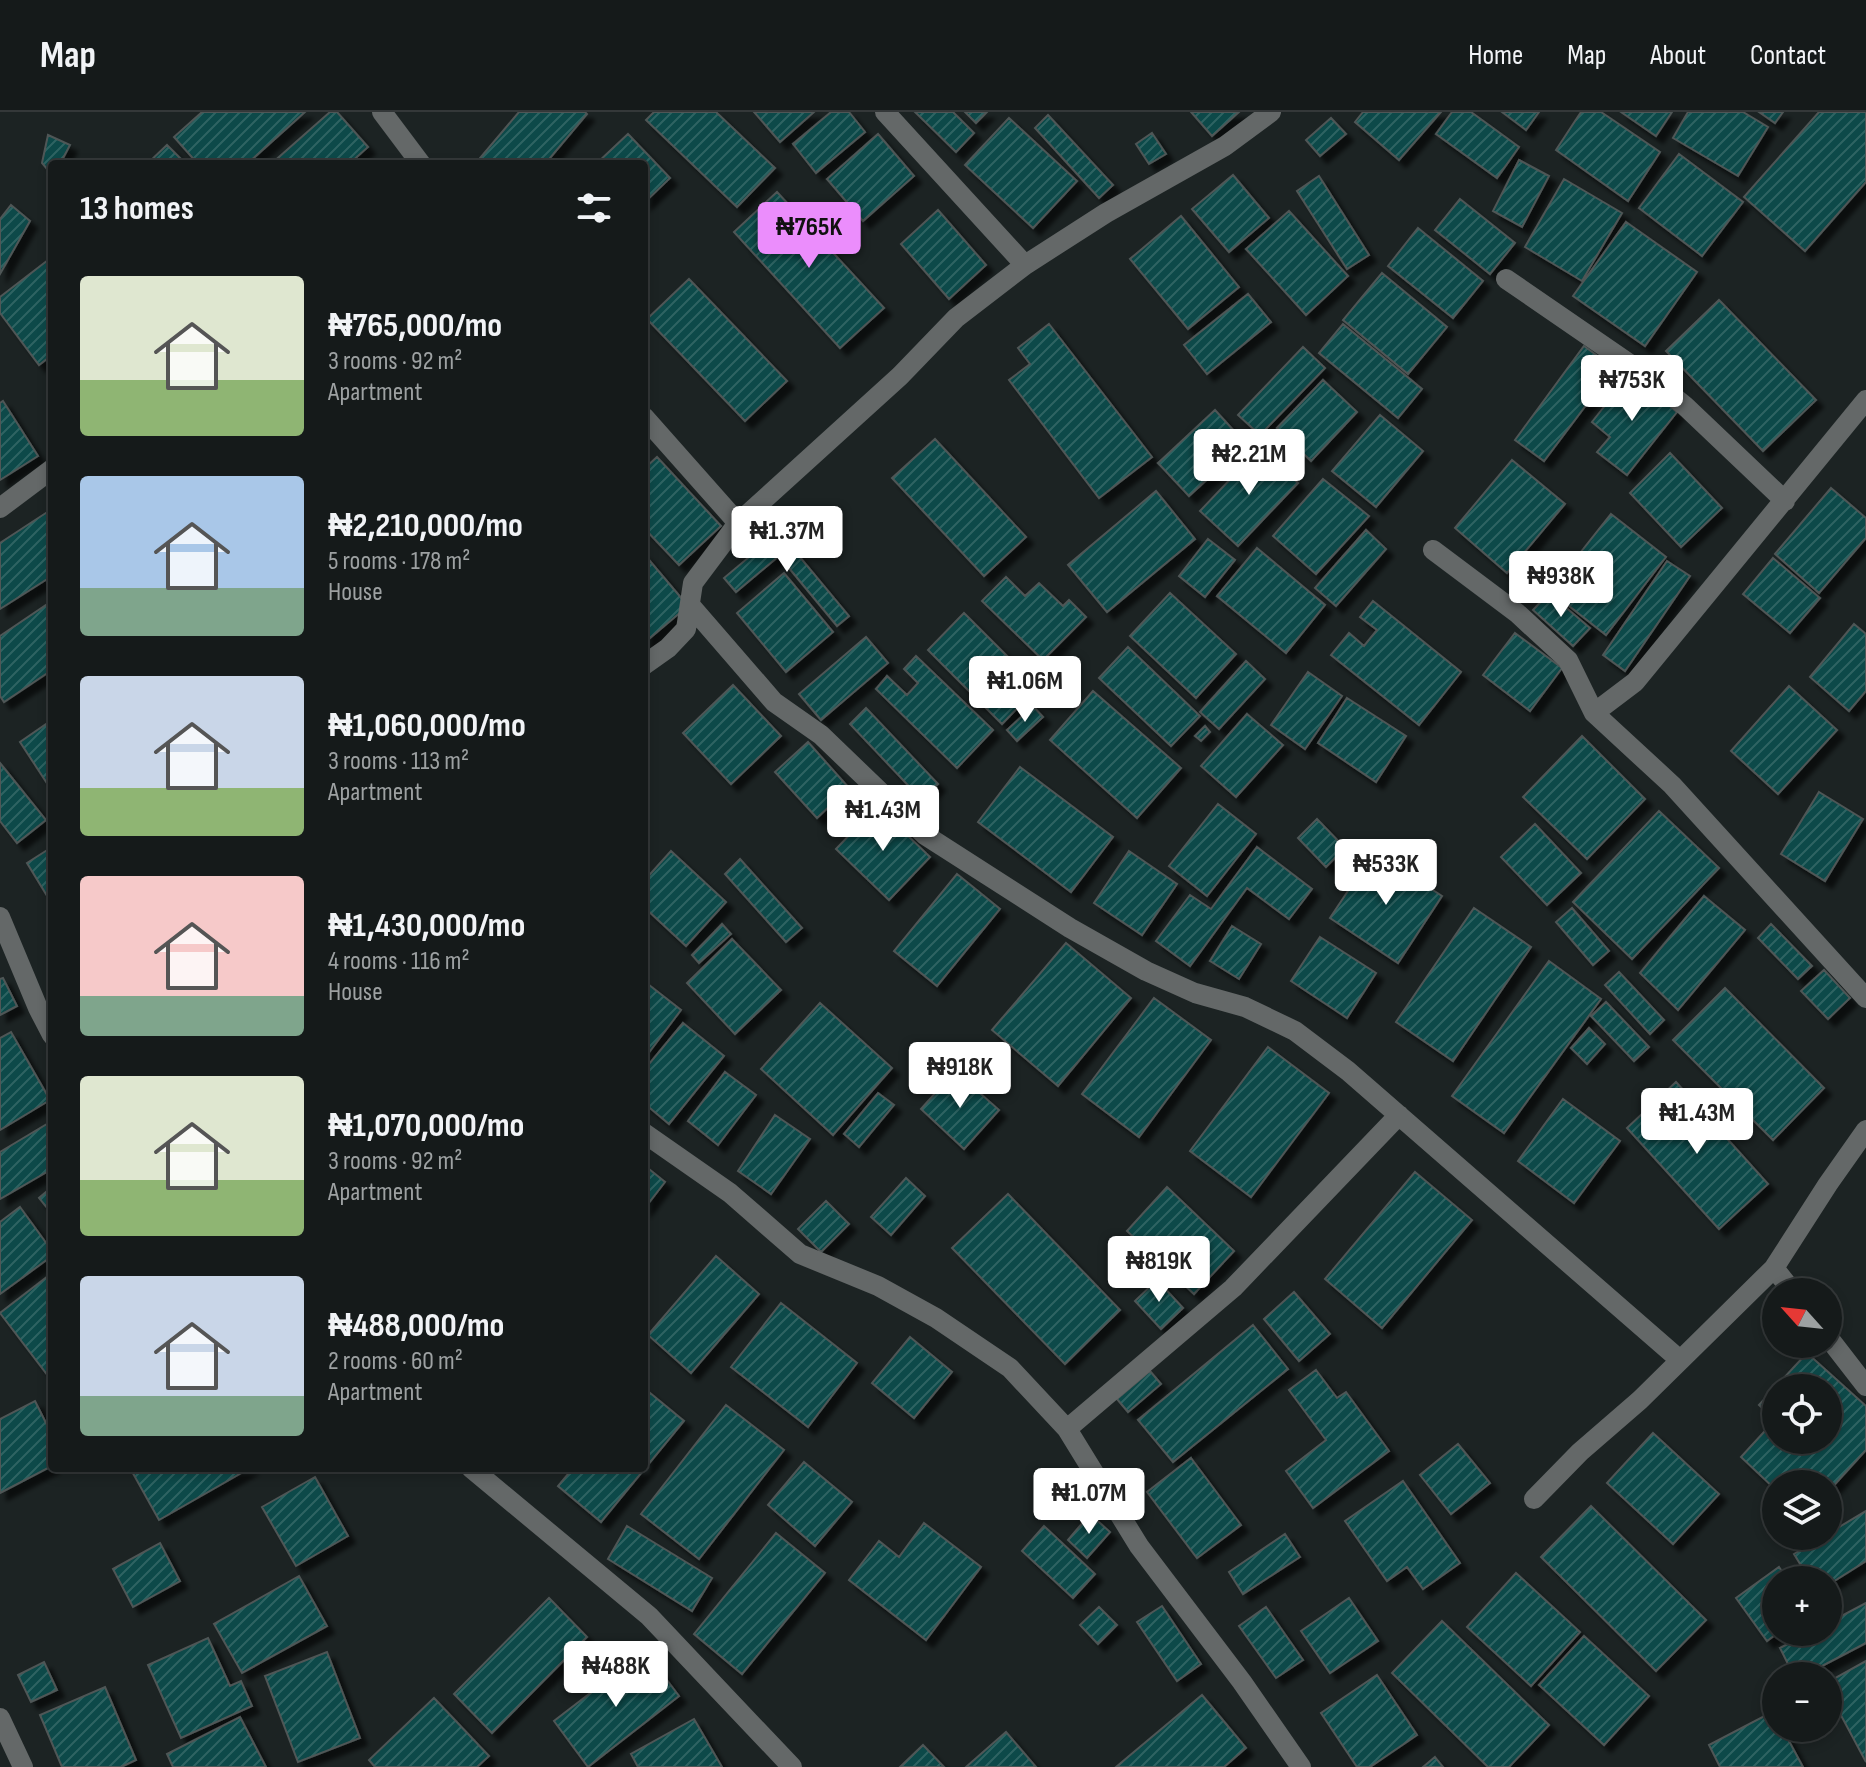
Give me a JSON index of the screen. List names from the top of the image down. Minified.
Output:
{"north":"top left","page":{"header":"Map","nav":["Home","Map","About","Contact"],"heading":"13 homes","price":["₦765K","₦753K","₦2.21M","₦1.37M","₦938K","₦1.06M","₦1.43M","₦533K","₦918K","₦1.43M","₦819K","₦1.07M","₦488K"],"list":[{"name":"₦765,000/mo","note":"3 rooms · 92 m² · Apartment"},{"name":"₦2,210,000/mo","note":"5 rooms · 178 m² · House"},{"name":"₦1,060,000/mo","note":"3 rooms · 113 m² · Apartment"},{"name":"₦1,430,000/mo","note":"4 rooms · 116 m² · House"},{"name":"₦1,070,000/mo","note":"3 rooms · 92 m² · Apartment"},{"name":"₦488,000/mo","note":"2 rooms · 60 m² · Apartment"}],"map_buttons":["+","−"]}}
